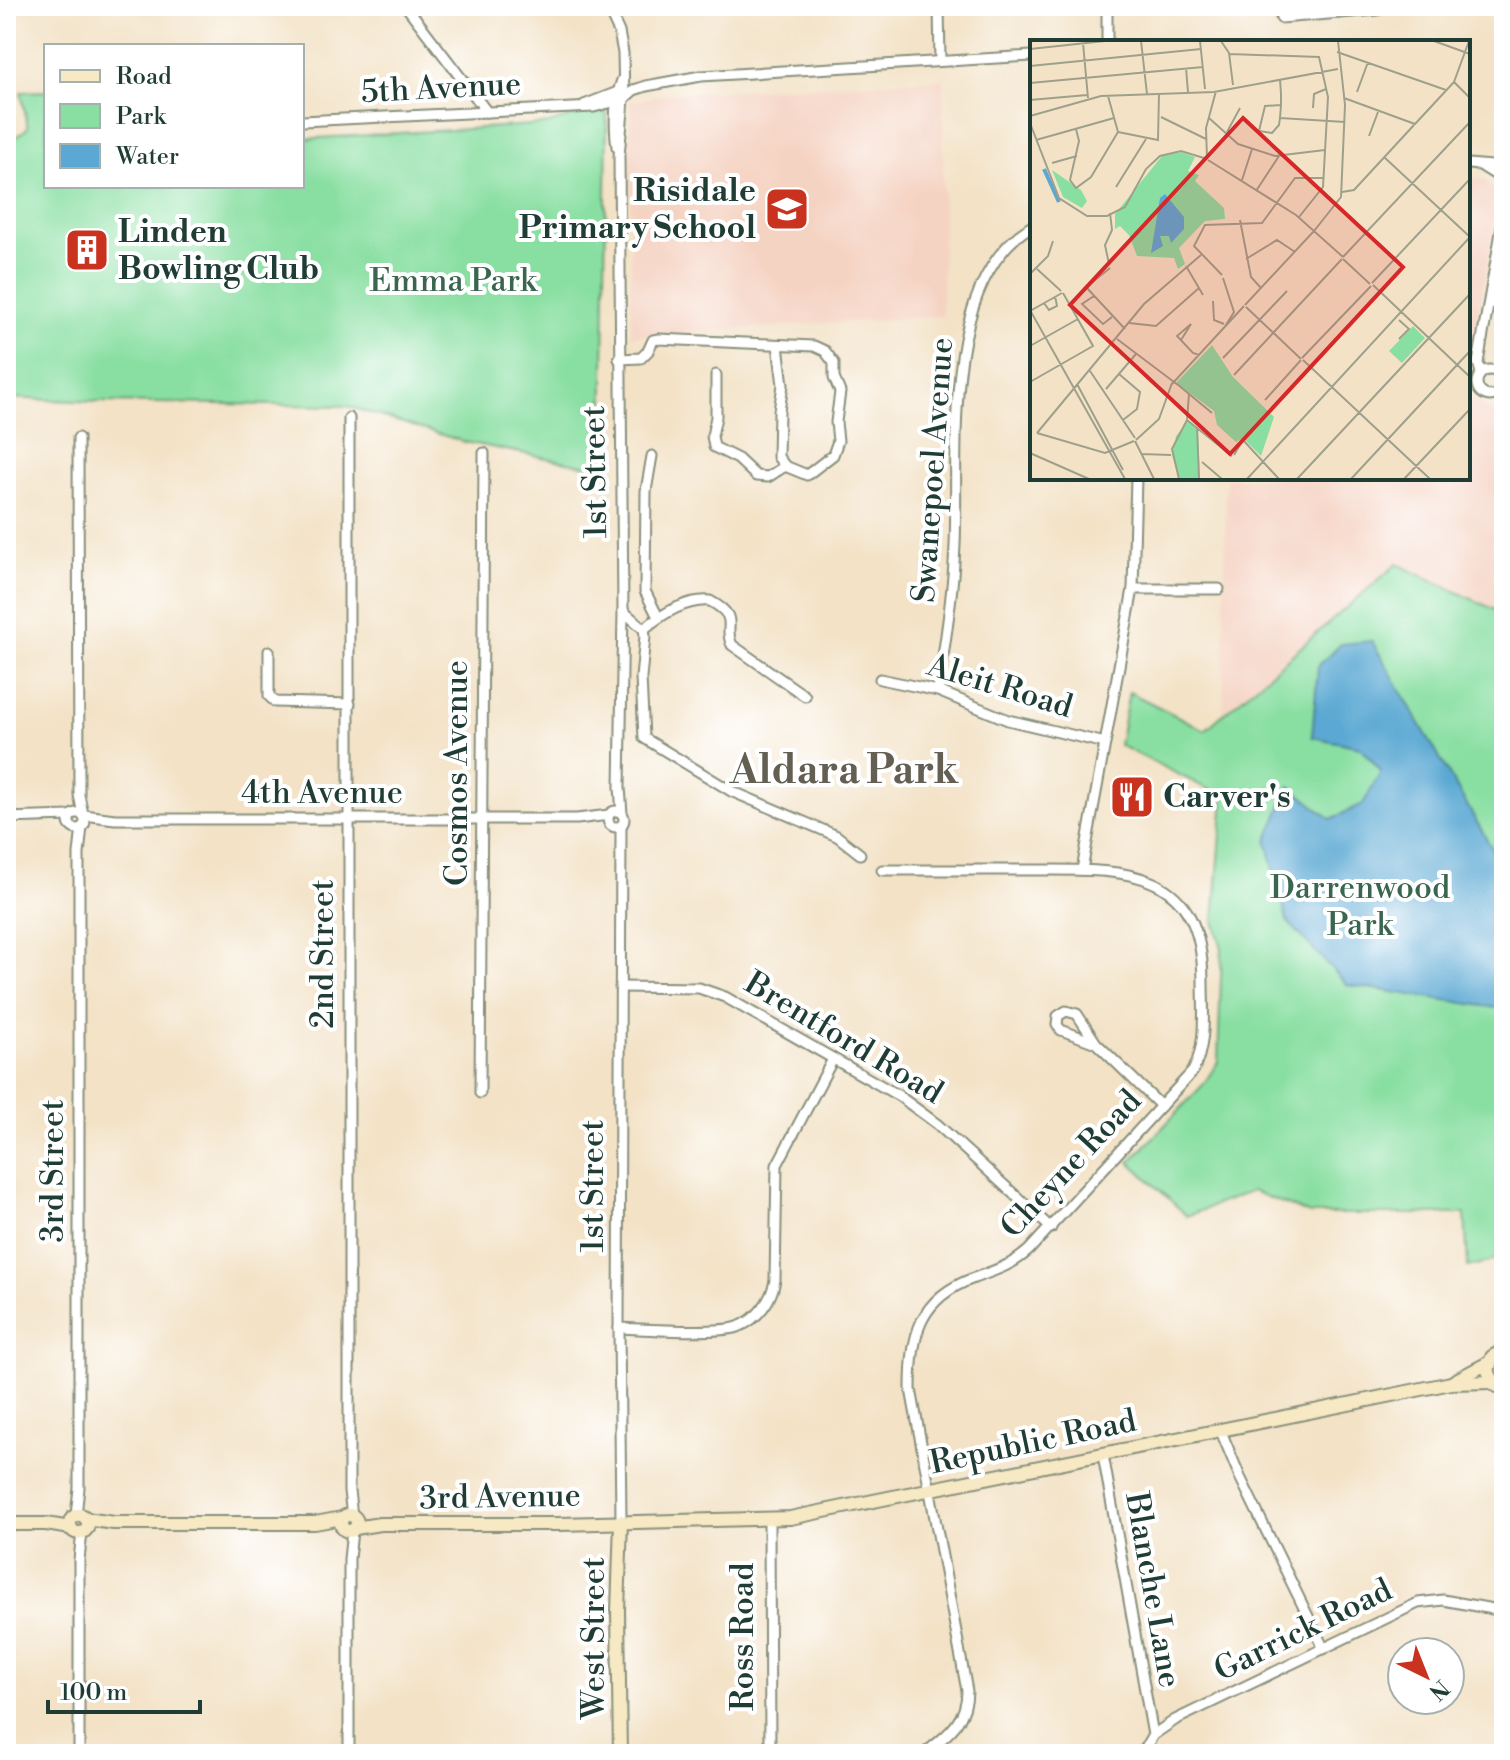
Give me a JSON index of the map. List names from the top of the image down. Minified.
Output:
{"streets":{"main road":["Republic Road","3rd Avenue","West Street"],"street":["5th Avenue","Swanepoel Avenue","1st Street","Aleit Road","Cosmos Avenue","4th Avenue","2nd Street","Brentford Road","Cheyne Road","3rd Street","Blanche Lane","Garrick Road","Ross Road"]},"crossings":[["5th Avenue","1st Street"],["Swanepoel Avenue","Aleit Road"],["1st Street","4th Avenue"],["1st Street","Brentford Road"],["1st Street","Republic Road"],["1st Street","3rd Avenue"],["1st Street","West Street"],["Cosmos Avenue","4th Avenue"],["4th Avenue","2nd Street"],["4th Avenue","3rd Street"],["2nd Street","3rd Avenue"],["Brentford Road","Cheyne Road"],["Cheyne Road","Republic Road"],["3rd Street","3rd Avenue"],["Republic Road","3rd Avenue"],["Republic Road","Blanche Lane"],["Republic Road","Ross Road"],["Republic Road","West Street"],["3rd Avenue","West Street"],["Blanche Lane","Garrick Road"]],"districts":["Aldara Park"],"parks":["Emma Park","Darrenwood Park"],"places":{"school or university":["Risidale Primary School"],"building":["Linden Bowling Club"],"restaurant":["Carver's"]},"legend":["Road","Park","Water"],"scale_bar":"100 m","north":"bottom right"}
